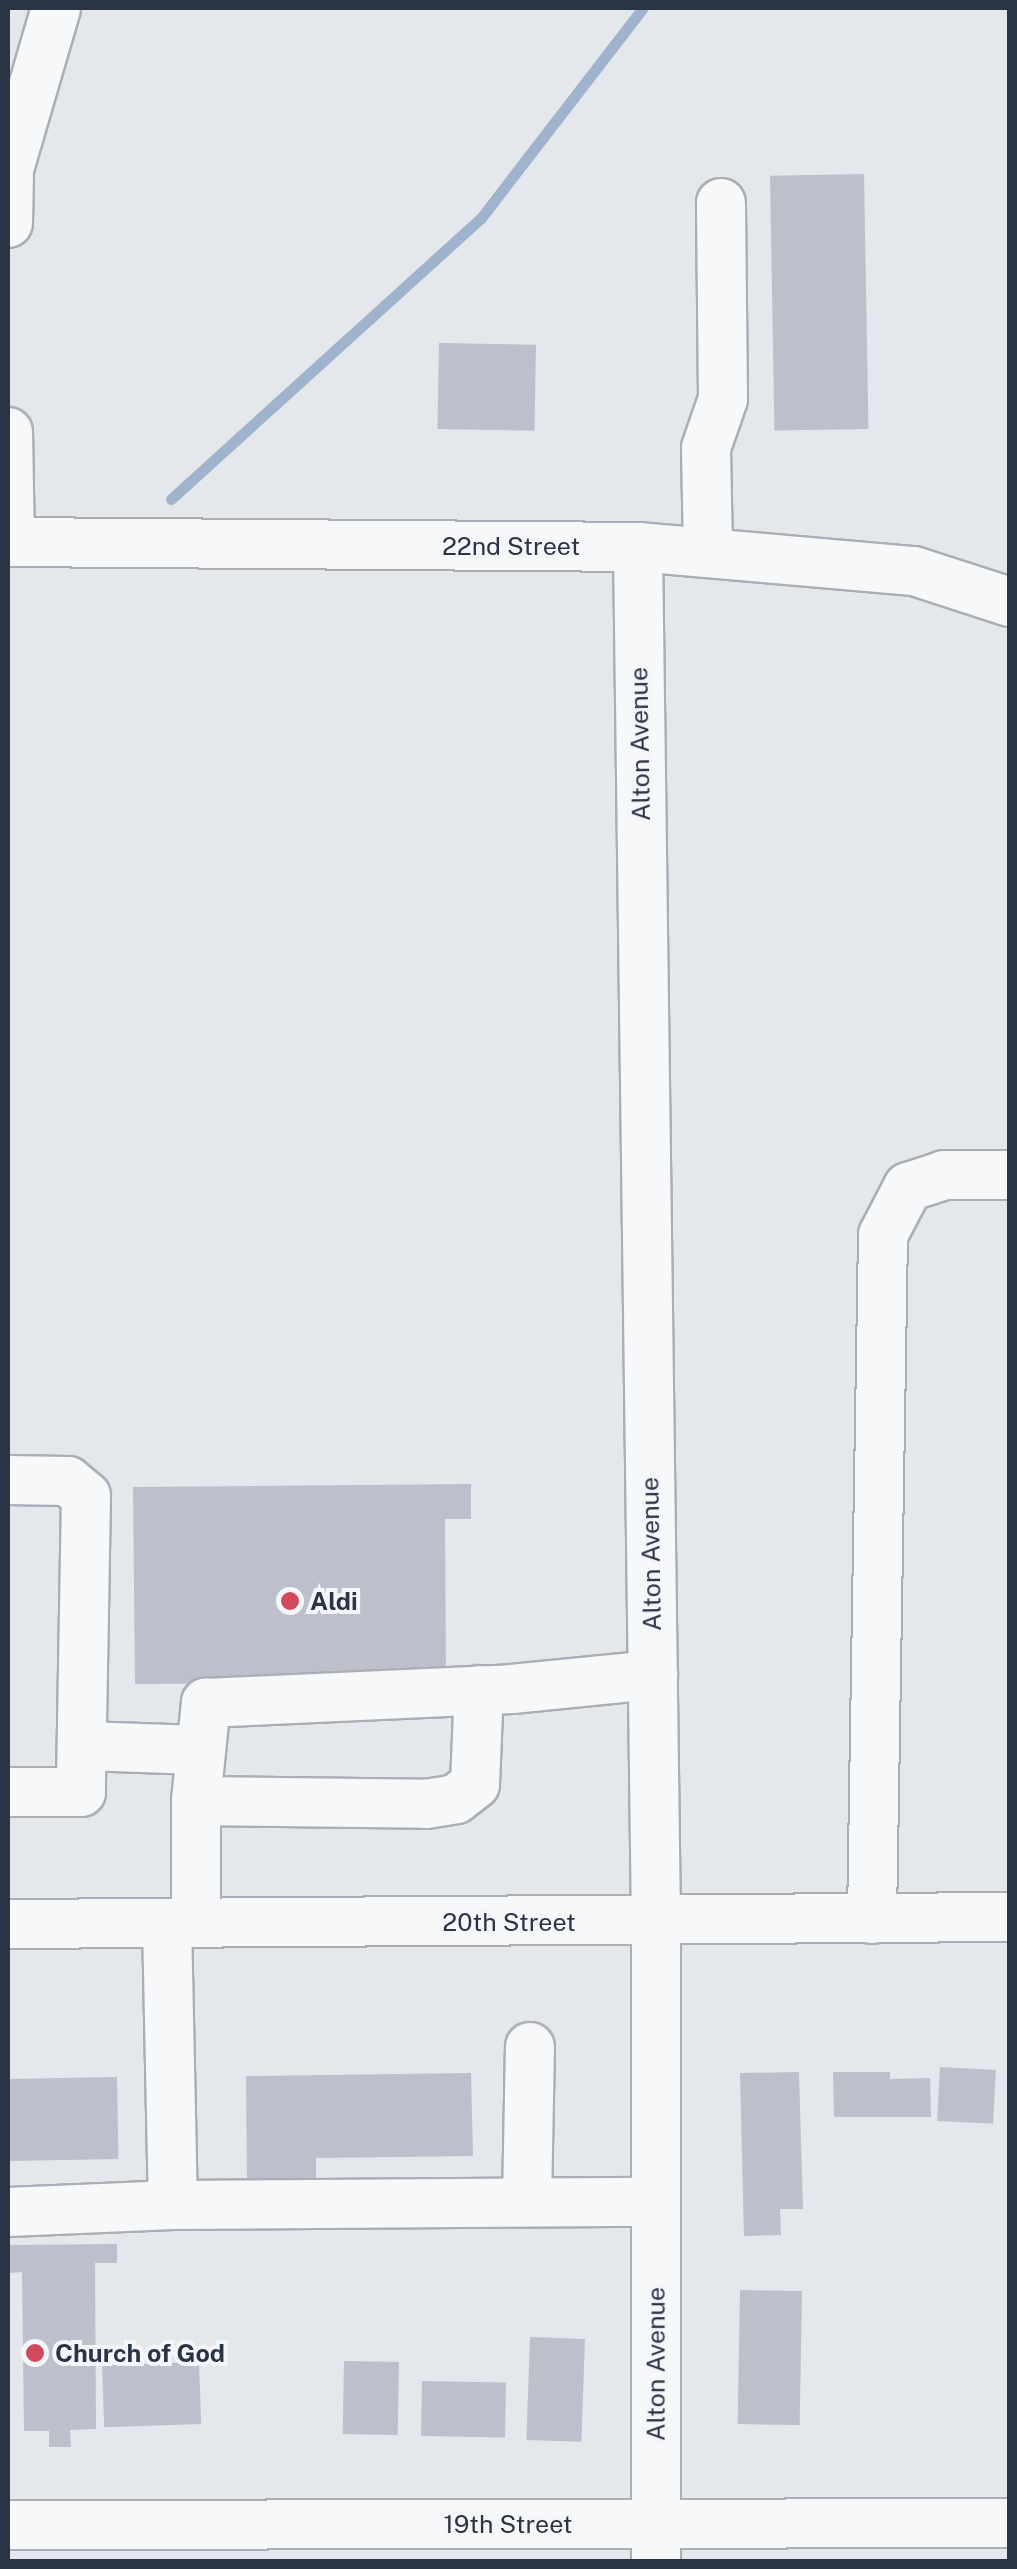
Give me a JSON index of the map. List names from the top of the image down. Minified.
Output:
{"streets":{"street":["22nd Street","Alton Avenue","20th Street","19th Street"]},"crossings":[["22nd Street","Alton Avenue"],["Alton Avenue","20th Street"],["Alton Avenue","19th Street"]],"places":["Aldi","Church of God"]}
